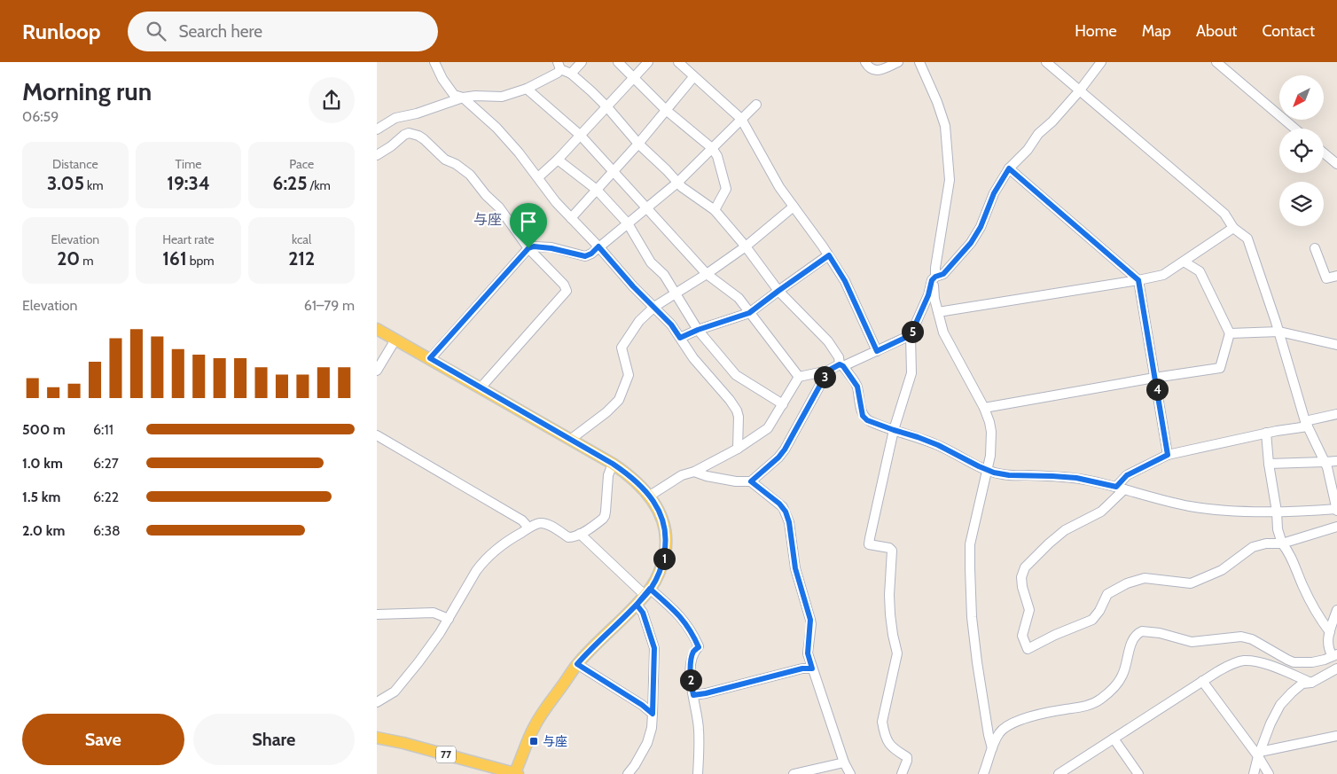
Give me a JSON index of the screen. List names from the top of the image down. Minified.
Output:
{"streets":{"main road":["77"]},"districts":["与座"],"places":{"transit":["与座"]},"north":"bottom left","page":{"header":"Runloop","search":"Search here","nav":["Home","Map","About","Contact"],"heading":["Morning run","06:59"],"stats":[["Distance","3.05 km"],["Time","19:34"],["Pace","6:25 /km"],["Elevation","20 m"],["Heart rate","161 bpm"],["kcal","212"]],"chart":["Elevation","61–79 m"],"pins":["5","3","4","1","2"],"list":[{"name":"500 m","note":"6:11"},{"name":"1.0 km","note":"6:27"},{"name":"1.5 km","note":"6:22"},{"name":"2.0 km","note":"6:38"}],"buttons":["Save","Share"]}}
